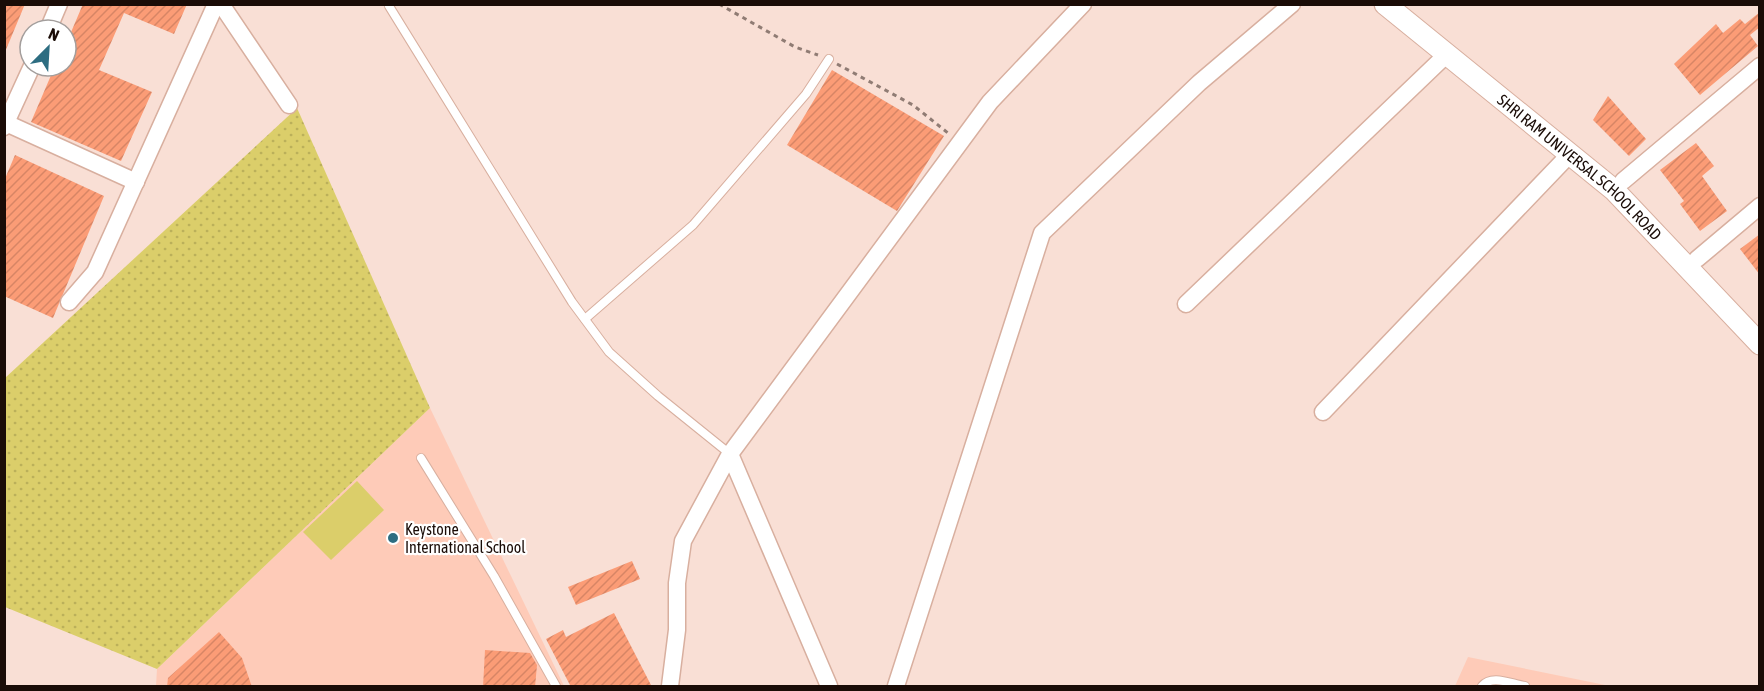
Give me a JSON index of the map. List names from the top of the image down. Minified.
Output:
{"streets":{"street":["SHRI RAM UNIVERSAL SCHOOL ROAD"]},"places":["Keystone International School"],"north":"top right"}
